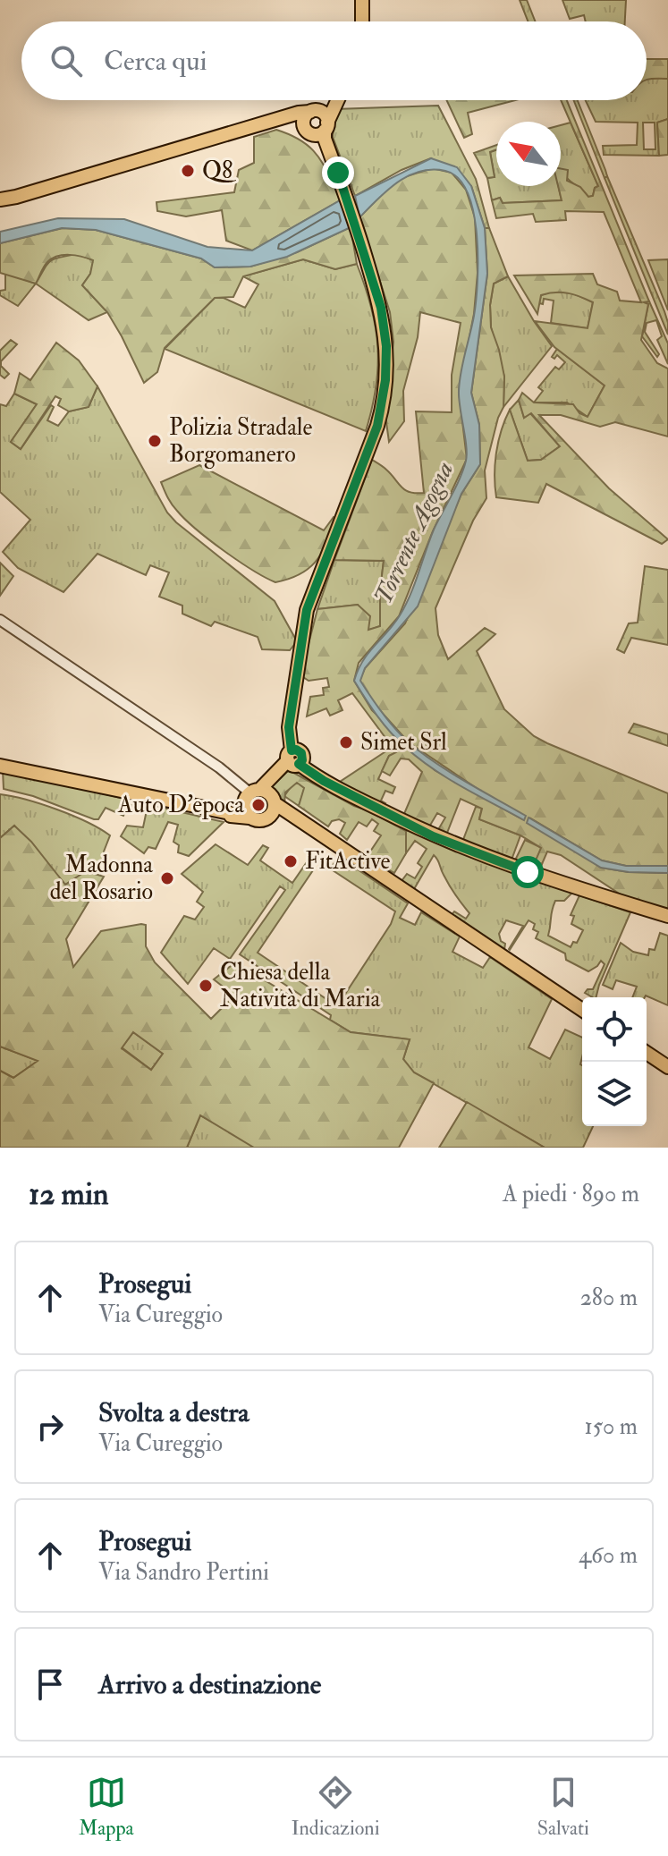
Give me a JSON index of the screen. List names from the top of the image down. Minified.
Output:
{"water":["Torrente Agogna"],"places":["Q8","Polizia Stradale Borgomanero","Simet Srl","Auto D'epoca","FitActive","Madonna del Rosario","Chiesa della Natività di Maria"],"north":"top left","page":{"search":"Cerca qui","heading":["12 min","A piedi · 890 m"],"list":[["Prosegui","Via Cureggio","280 m"],["Svolta a destra","Via Cureggio","150 m"],["Prosegui","Via Sandro Pertini","460 m"],"Arrivo a destinazione"],"nav":["Mappa","Indicazioni","Salvati"]}}
